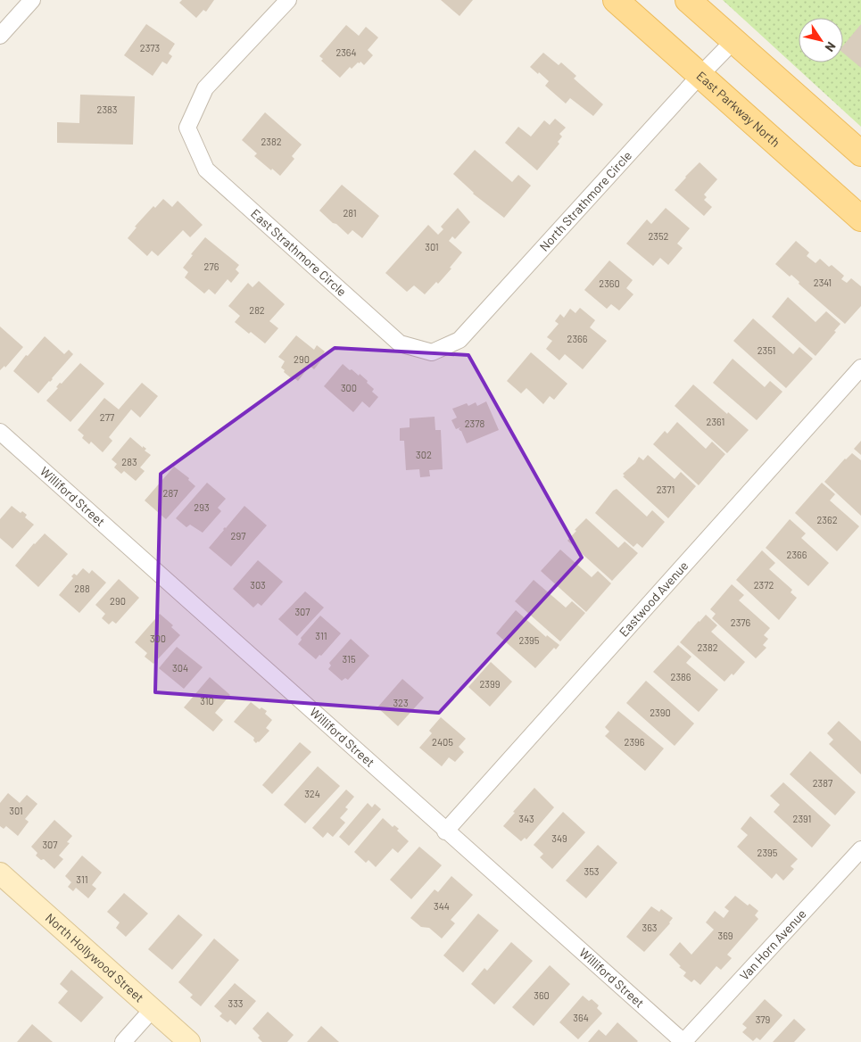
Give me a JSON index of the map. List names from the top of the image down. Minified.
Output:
{"streets":{"main road":["East Parkway North","North Hollywood Street"],"street":["North Strathmore Circle","East Strathmore Circle","Williford Street","Eastwood Avenue","Van Horn Avenue"]},"crossings":[["East Parkway North","North Strathmore Circle"],["North Strathmore Circle","East Strathmore Circle"],["Williford Street","Eastwood Avenue"],["Williford Street","Van Horn Avenue"]],"house_numbers":["2373","2364","2383","2382","281","2352","301","276","2341","2360","282","2366","2351","290","300","277","2361","2378","302","283","2371","287","293","2362","297","2366","303","2372","288","290","307","2376","311","300","2395","2382","315","304","2386","2399","310","323","2390","2405","2396","2387","324","301","343","2391","349","307","2395","353","311","344","363","369","360","333","364","379"],"north":"bottom right"}
